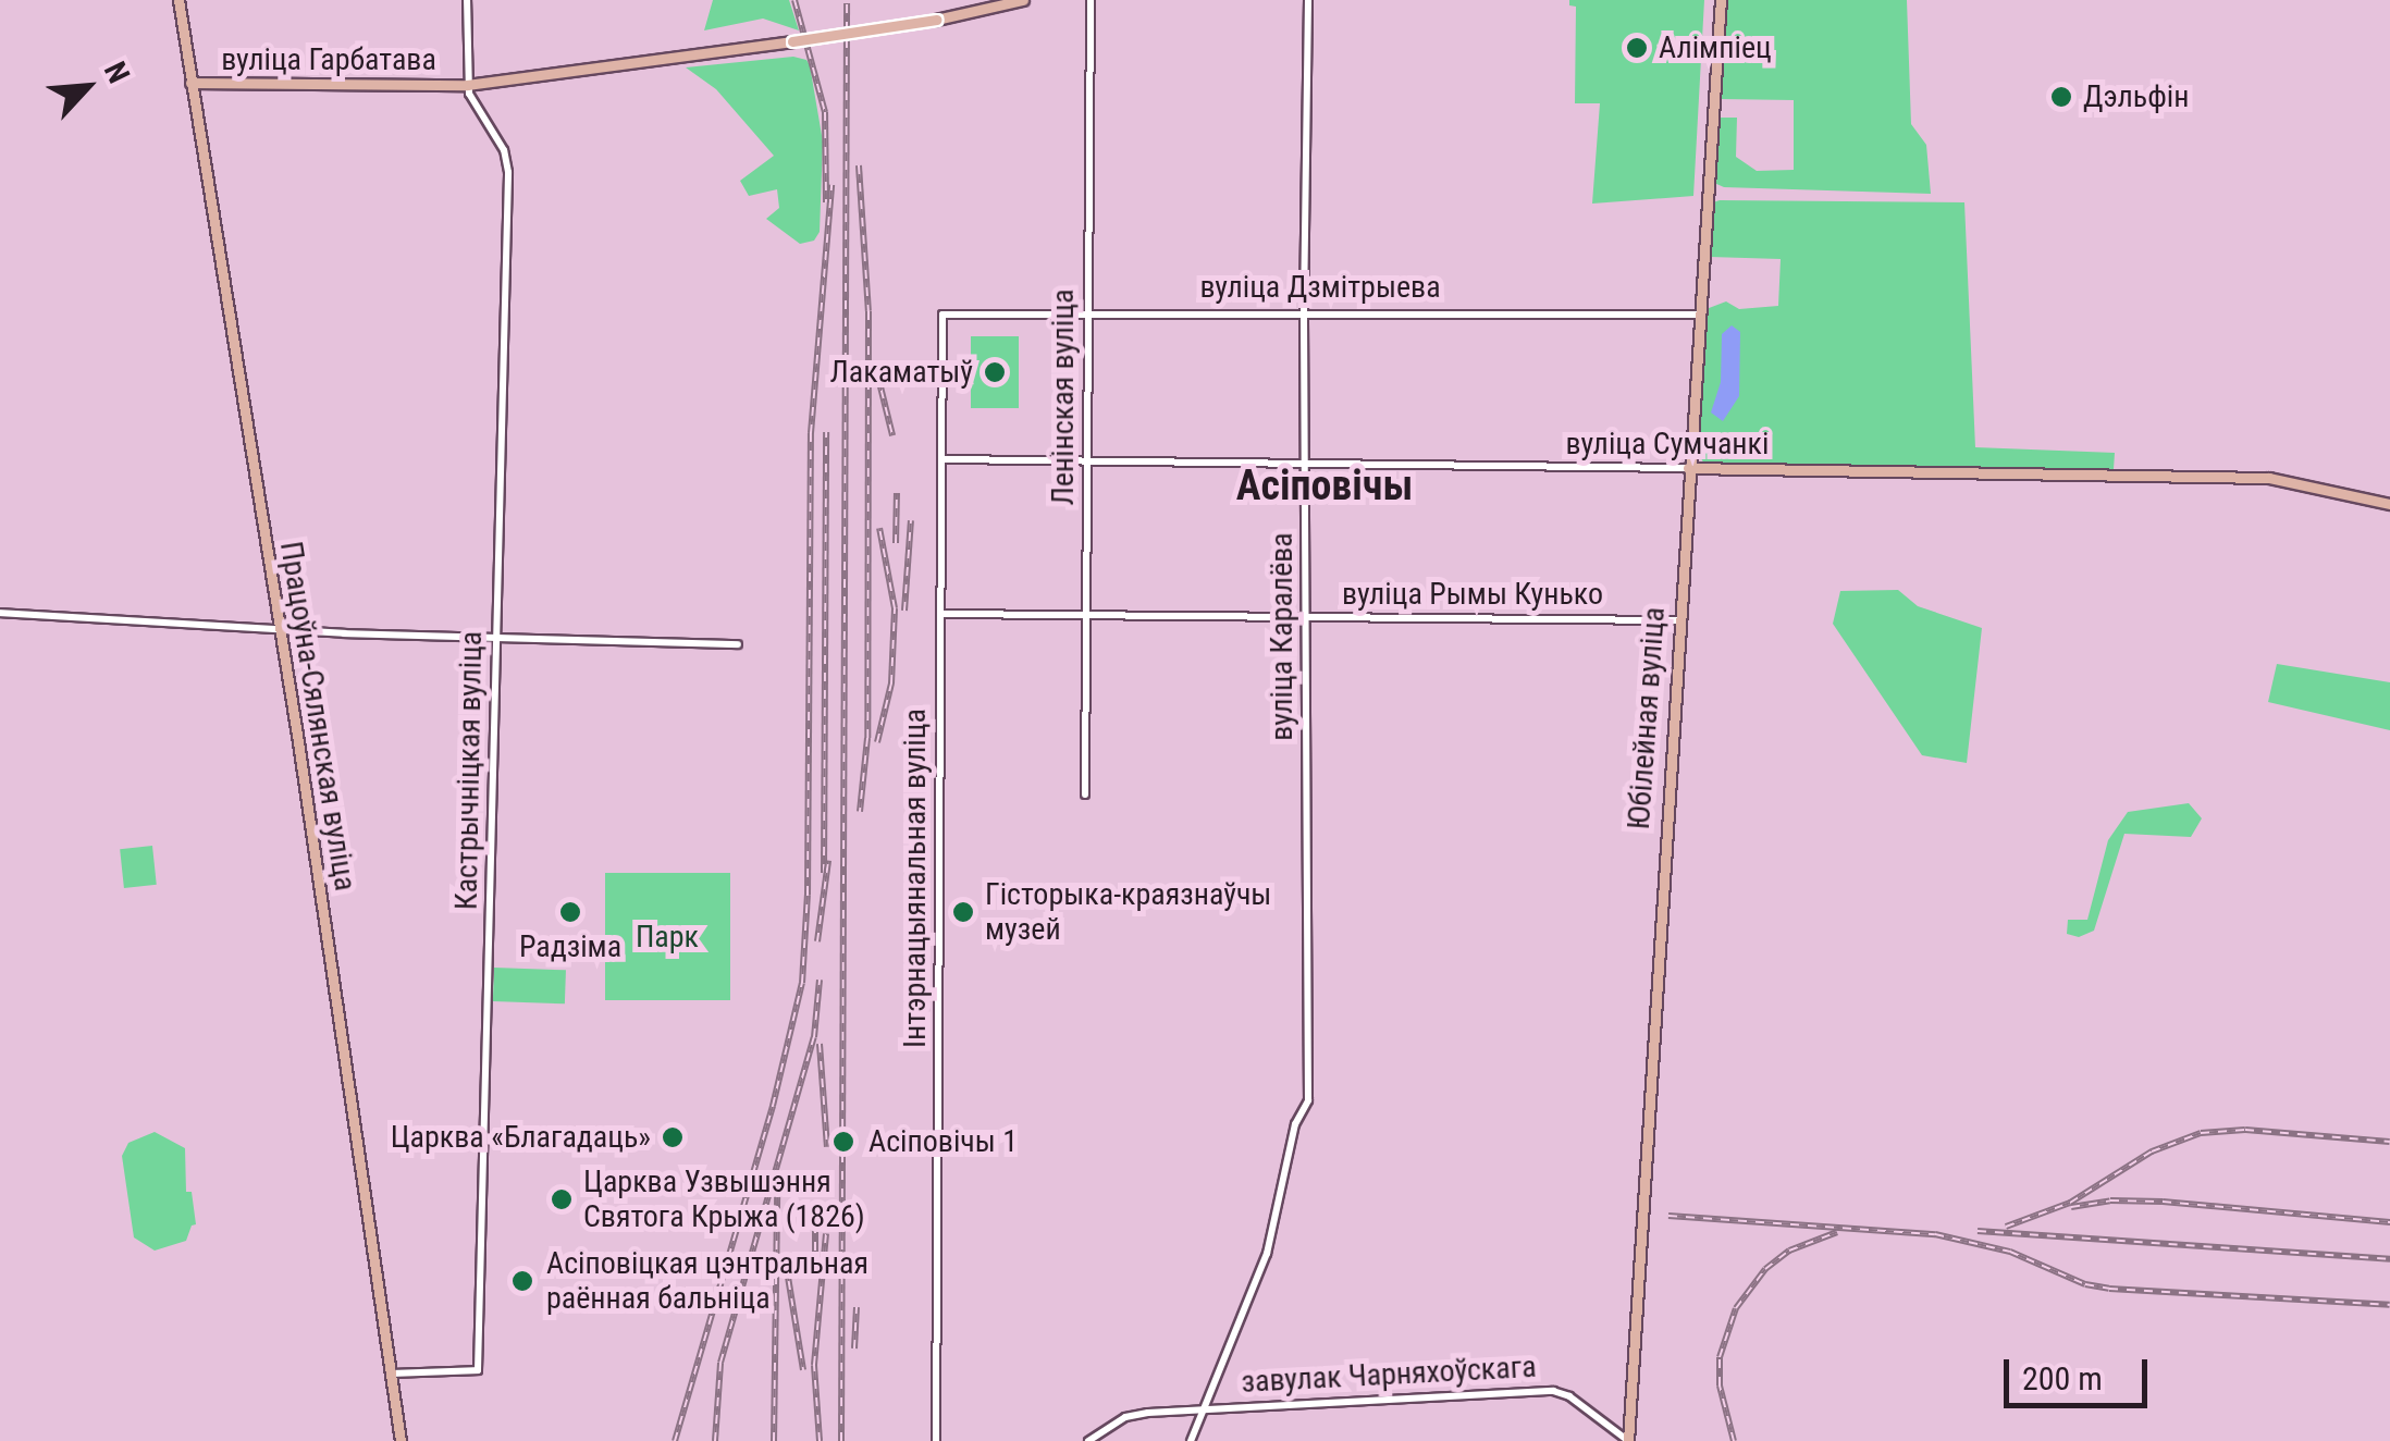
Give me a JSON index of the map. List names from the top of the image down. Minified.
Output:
{"streets":{"main road":["вуліца Гарбатава","вуліца Сумчанкі","Працоўна-Сялянская вуліца","Юбілейная вуліца"],"street":["вуліца Дзмітрыева","Ленінская вуліца","вуліца Рымы Кунько","вуліца Каралёва","Кастрычніцкая вуліца","Інтэрнацыянальная вуліца","завулак Чарняхоўскага"]},"crossings":[["вуліца Гарбатава","Працоўна-Сялянская вуліца"],["вуліца Гарбатава","Кастрычніцкая вуліца"],["вуліца Дзмітрыева","Ленінская вуліца"],["вуліца Дзмітрыева","вуліца Каралёва"],["вуліца Дзмітрыева","Юбілейная вуліца"],["вуліца Дзмітрыева","Інтэрнацыянальная вуліца"],["Ленінская вуліца","вуліца Сумчанкі"],["Ленінская вуліца","вуліца Рымы Кунько"],["вуліца Сумчанкі","вуліца Каралёва"],["вуліца Сумчанкі","Юбілейная вуліца"],["вуліца Сумчанкі","Інтэрнацыянальная вуліца"],["вуліца Рымы Кунько","вуліца Каралёва"],["вуліца Рымы Кунько","Юбілейная вуліца"],["вуліца Рымы Кунько","Інтэрнацыянальная вуліца"],["вуліца Каралёва","завулак Чарняхоўскага"],["Працоўна-Сялянская вуліца","Кастрычніцкая вуліца"],["Юбілейная вуліца","завулак Чарняхоўскага"]],"districts":["Асіповічы"],"parks":["Парк"],"places":["Алімпіец","Дэльфін","Лакаматыў","Радзіма","Гісторыка-краязнаўчы музей","Царква «Благадаць»","Асіповічы 1","Царква Узвышэння Святога Крыжа (1826)","Асіповіцкая цэнтральная раённая бальніца"],"scale_bar":"200 m","north":"top right"}
